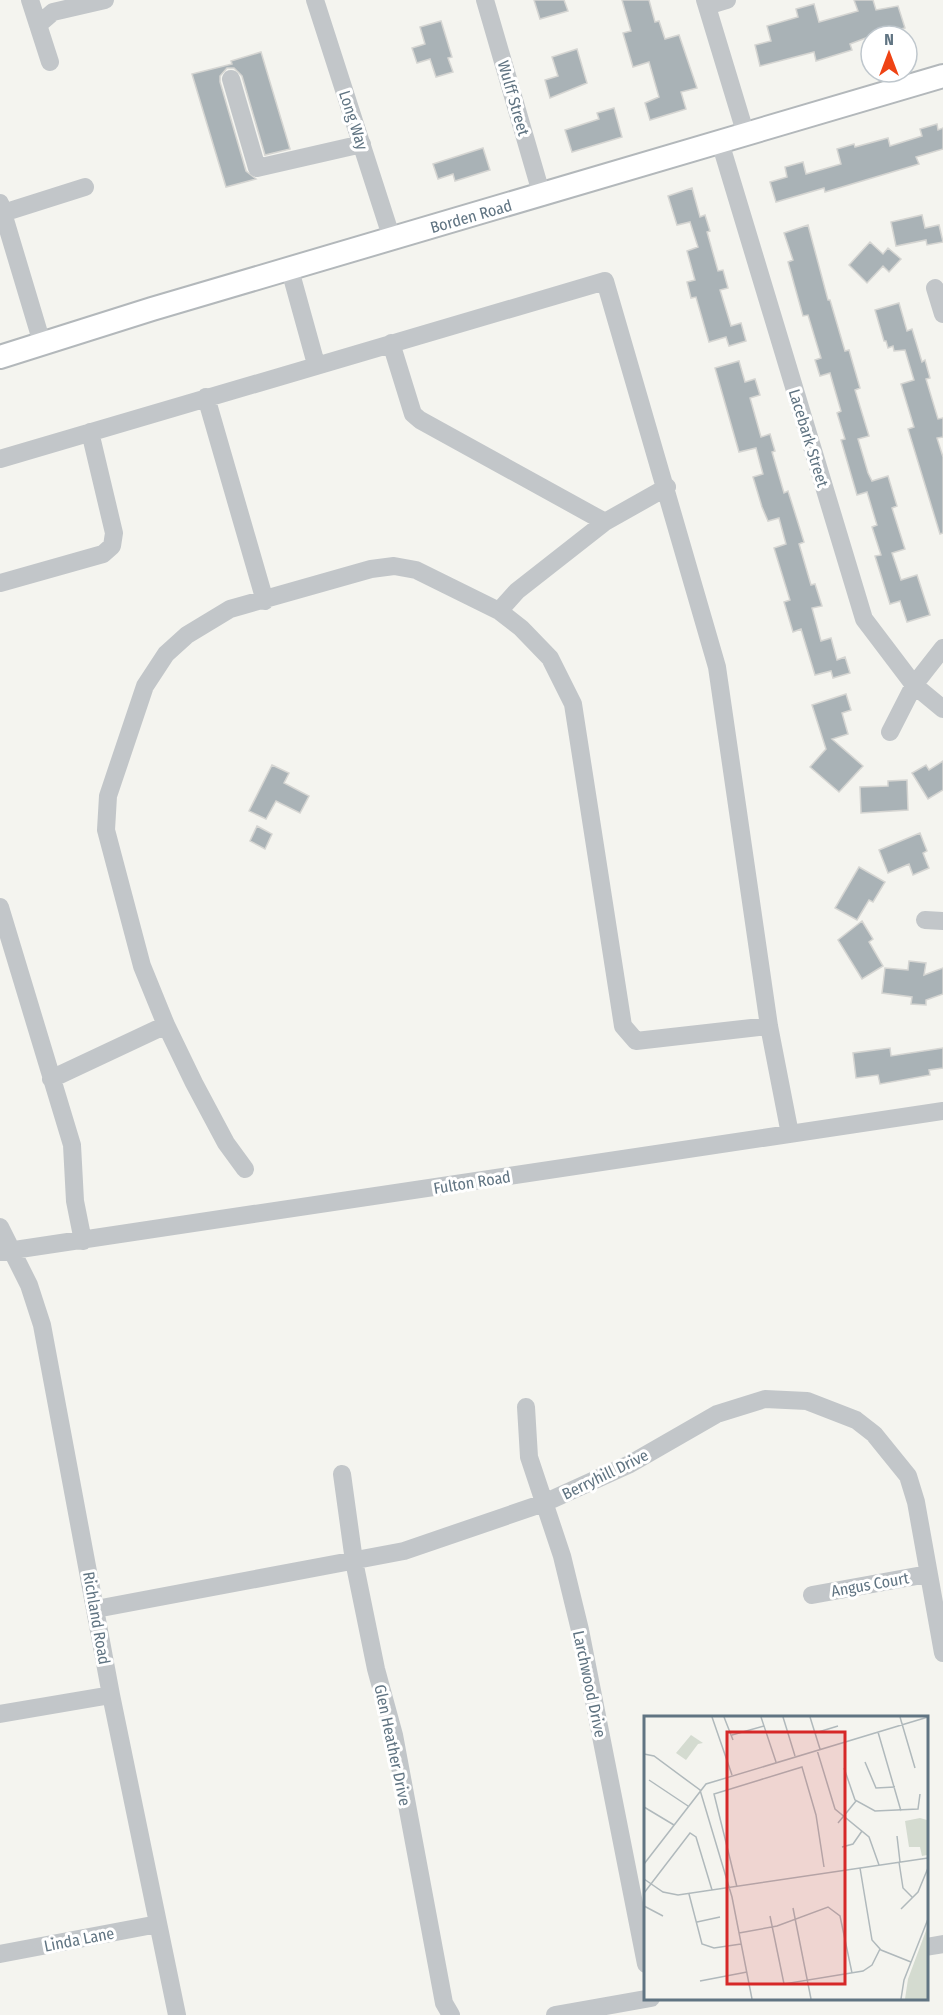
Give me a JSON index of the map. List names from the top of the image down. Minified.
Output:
{"streets":{"main road":["Borden Road"],"street":["Wulff Street","Long Way","Lacebark Street","Fulton Road","Berryhill Drive","Angus Court","Richland Road","Larchwood Drive","Glen Heather Drive","Linda Lane"]},"crossings":[["Wulff Street","Borden Road"],["Long Way","Borden Road"],["Borden Road","Lacebark Street"],["Fulton Road","Richland Road"],["Berryhill Drive","Angus Court"],["Berryhill Drive","Richland Road"],["Berryhill Drive","Larchwood Drive"],["Berryhill Drive","Glen Heather Drive"],["Richland Road","Linda Lane"]],"north":"top"}
